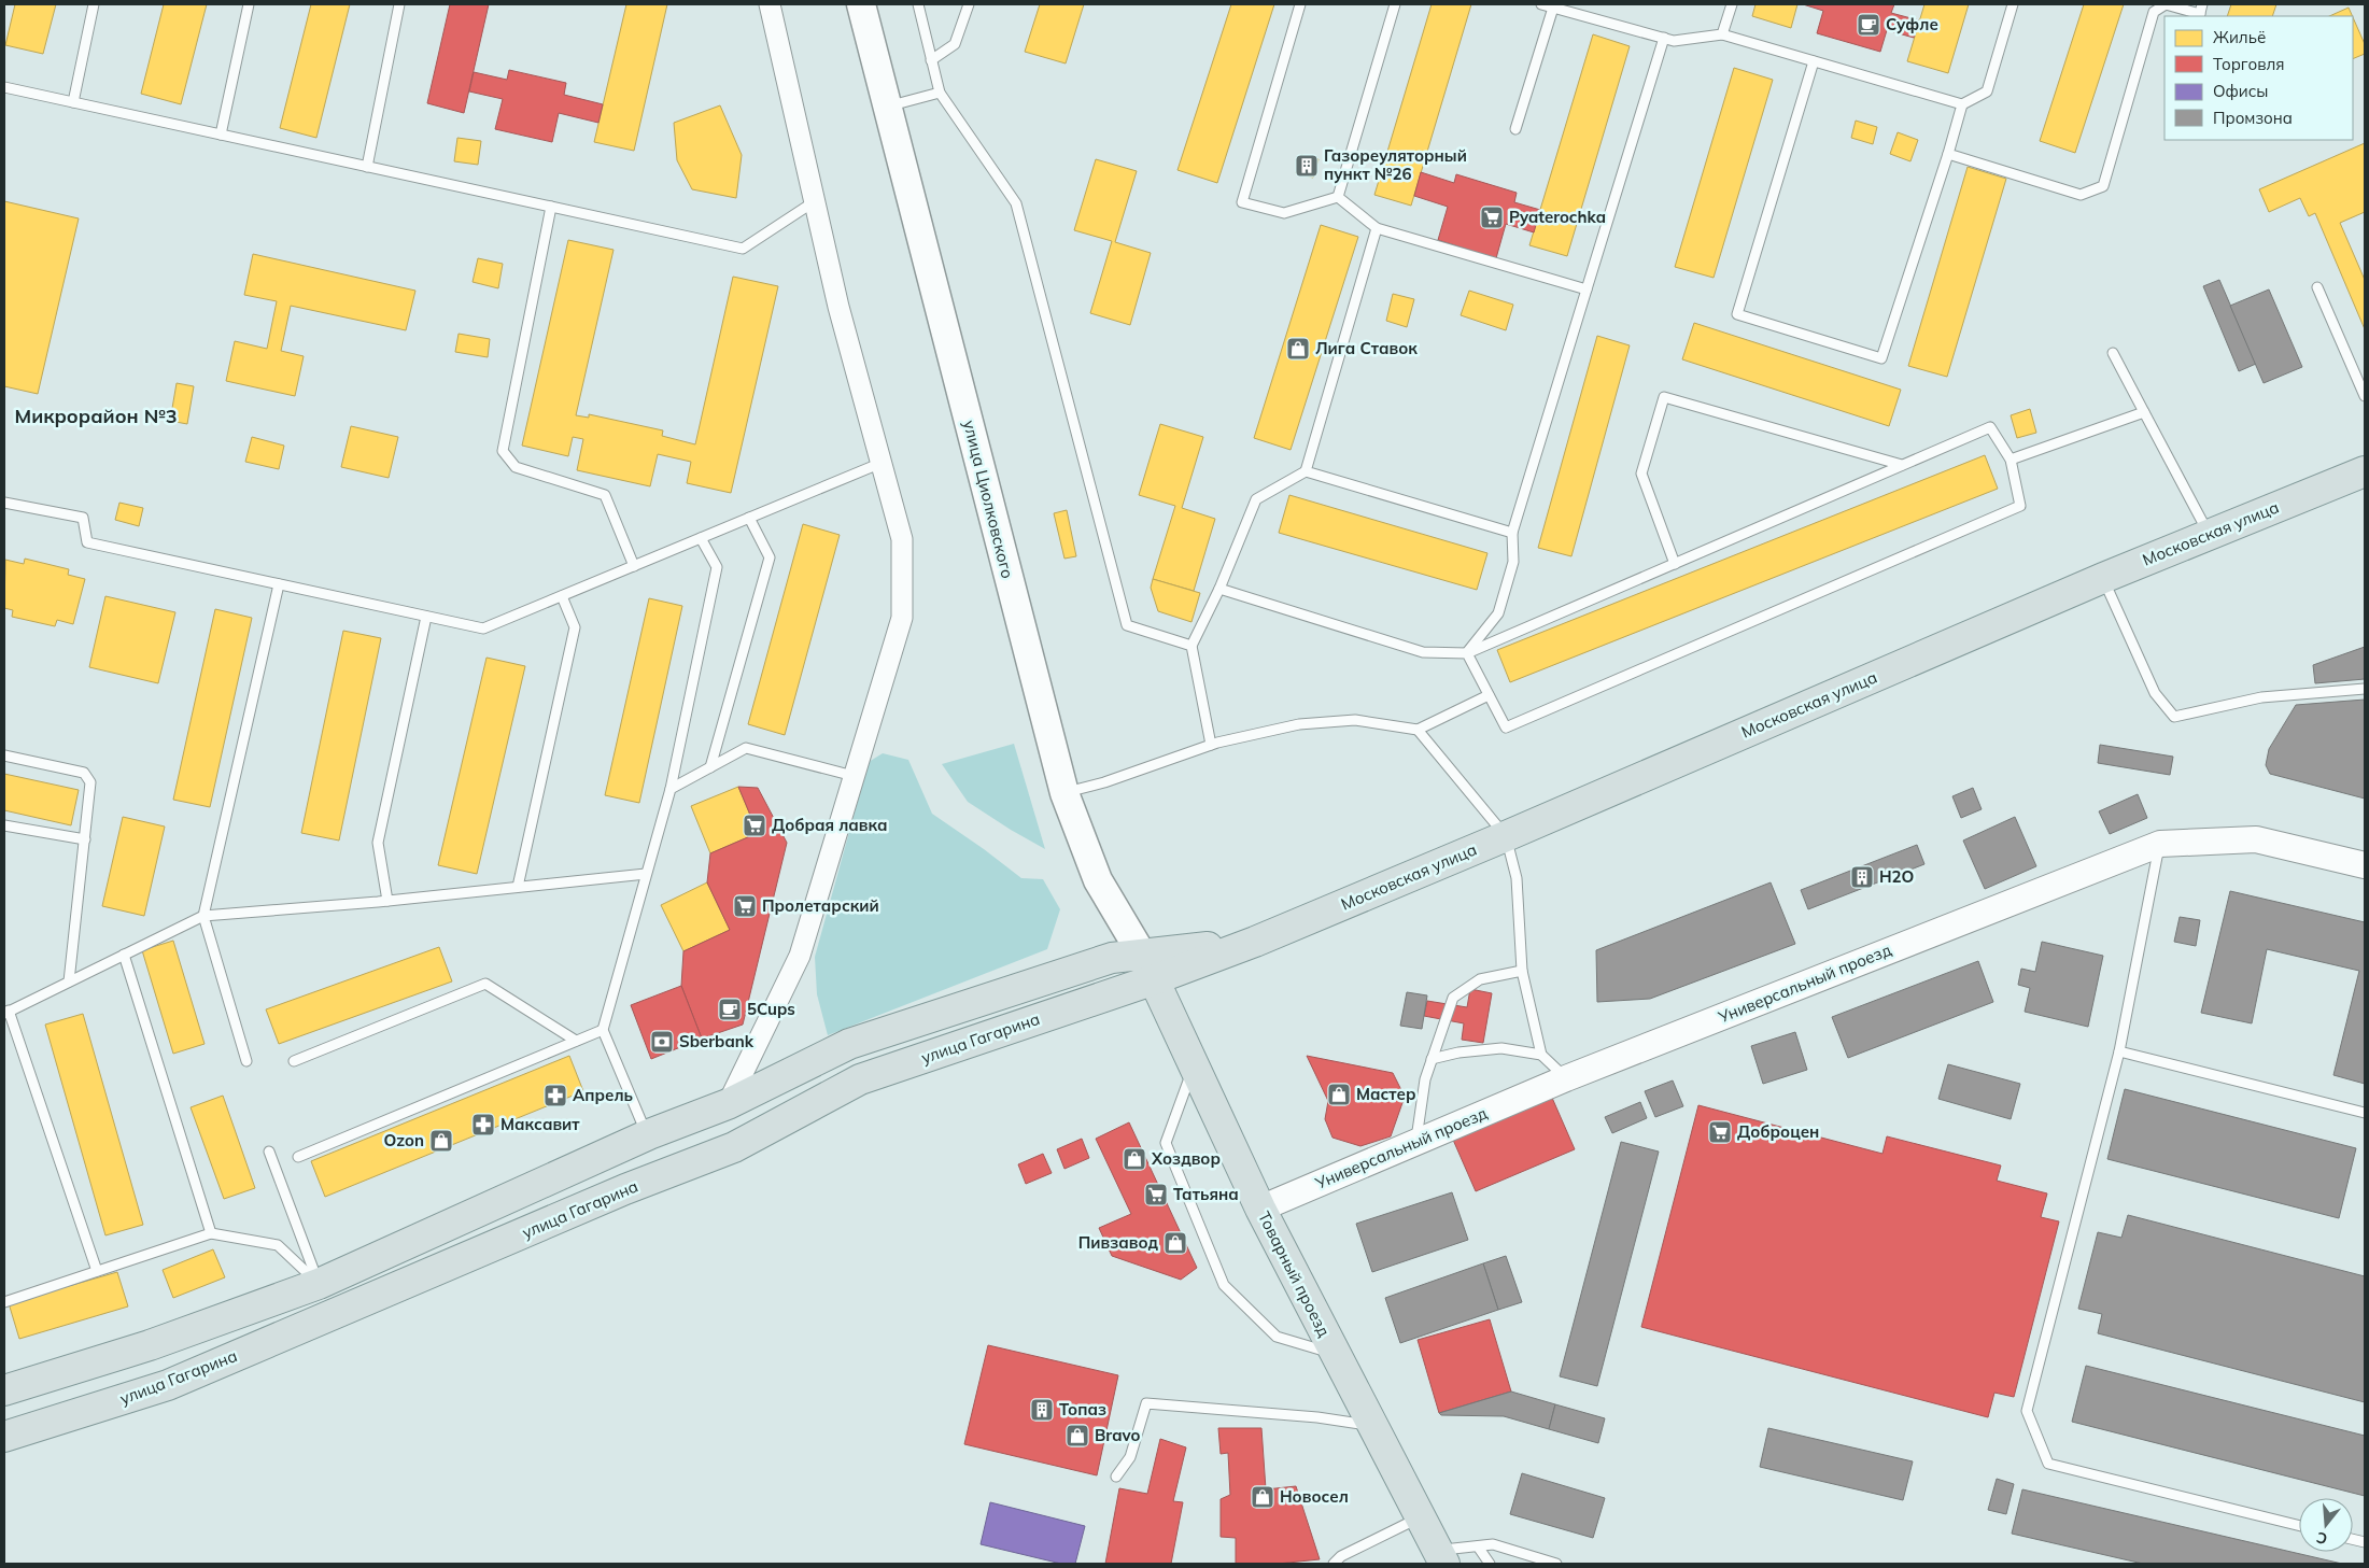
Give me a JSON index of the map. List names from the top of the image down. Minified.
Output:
{"streets":{"main road":["улица Циолковского","Московская улица","улица Гагарина","Товарный проезд"],"street":["Универсальный проезд"]},"crossings":[["улица Циолковского","Московская улица"],["улица Циолковского","улица Гагарина"],["улица Циолковского","Товарный проезд"],["Московская улица","улица Гагарина"],["Московская улица","Товарный проезд"],["Универсальный проезд","Товарный проезд"],["улица Гагарина","Товарный проезд"]],"districts":["Микрорайон №3"],"places":{"cafe":["Суфле","5Cups"],"building":["Газореуляторный пункт №26","Н2О","Топаз"],"supermarket":["Pyaterochka","Добрая лавка","Пролетарский","Доброцен","Татьяна"],"shop":["Лига Ставок","Мастер","Ozon","Хоздвор","Пивзавод","Bravo","Новосел"],"bank":["Sberbank"],"pharmacy":["Апрель","Максавит"]},"legend":["Жильё","Торговля","Офисы","Промзона"],"north":"bottom"}
